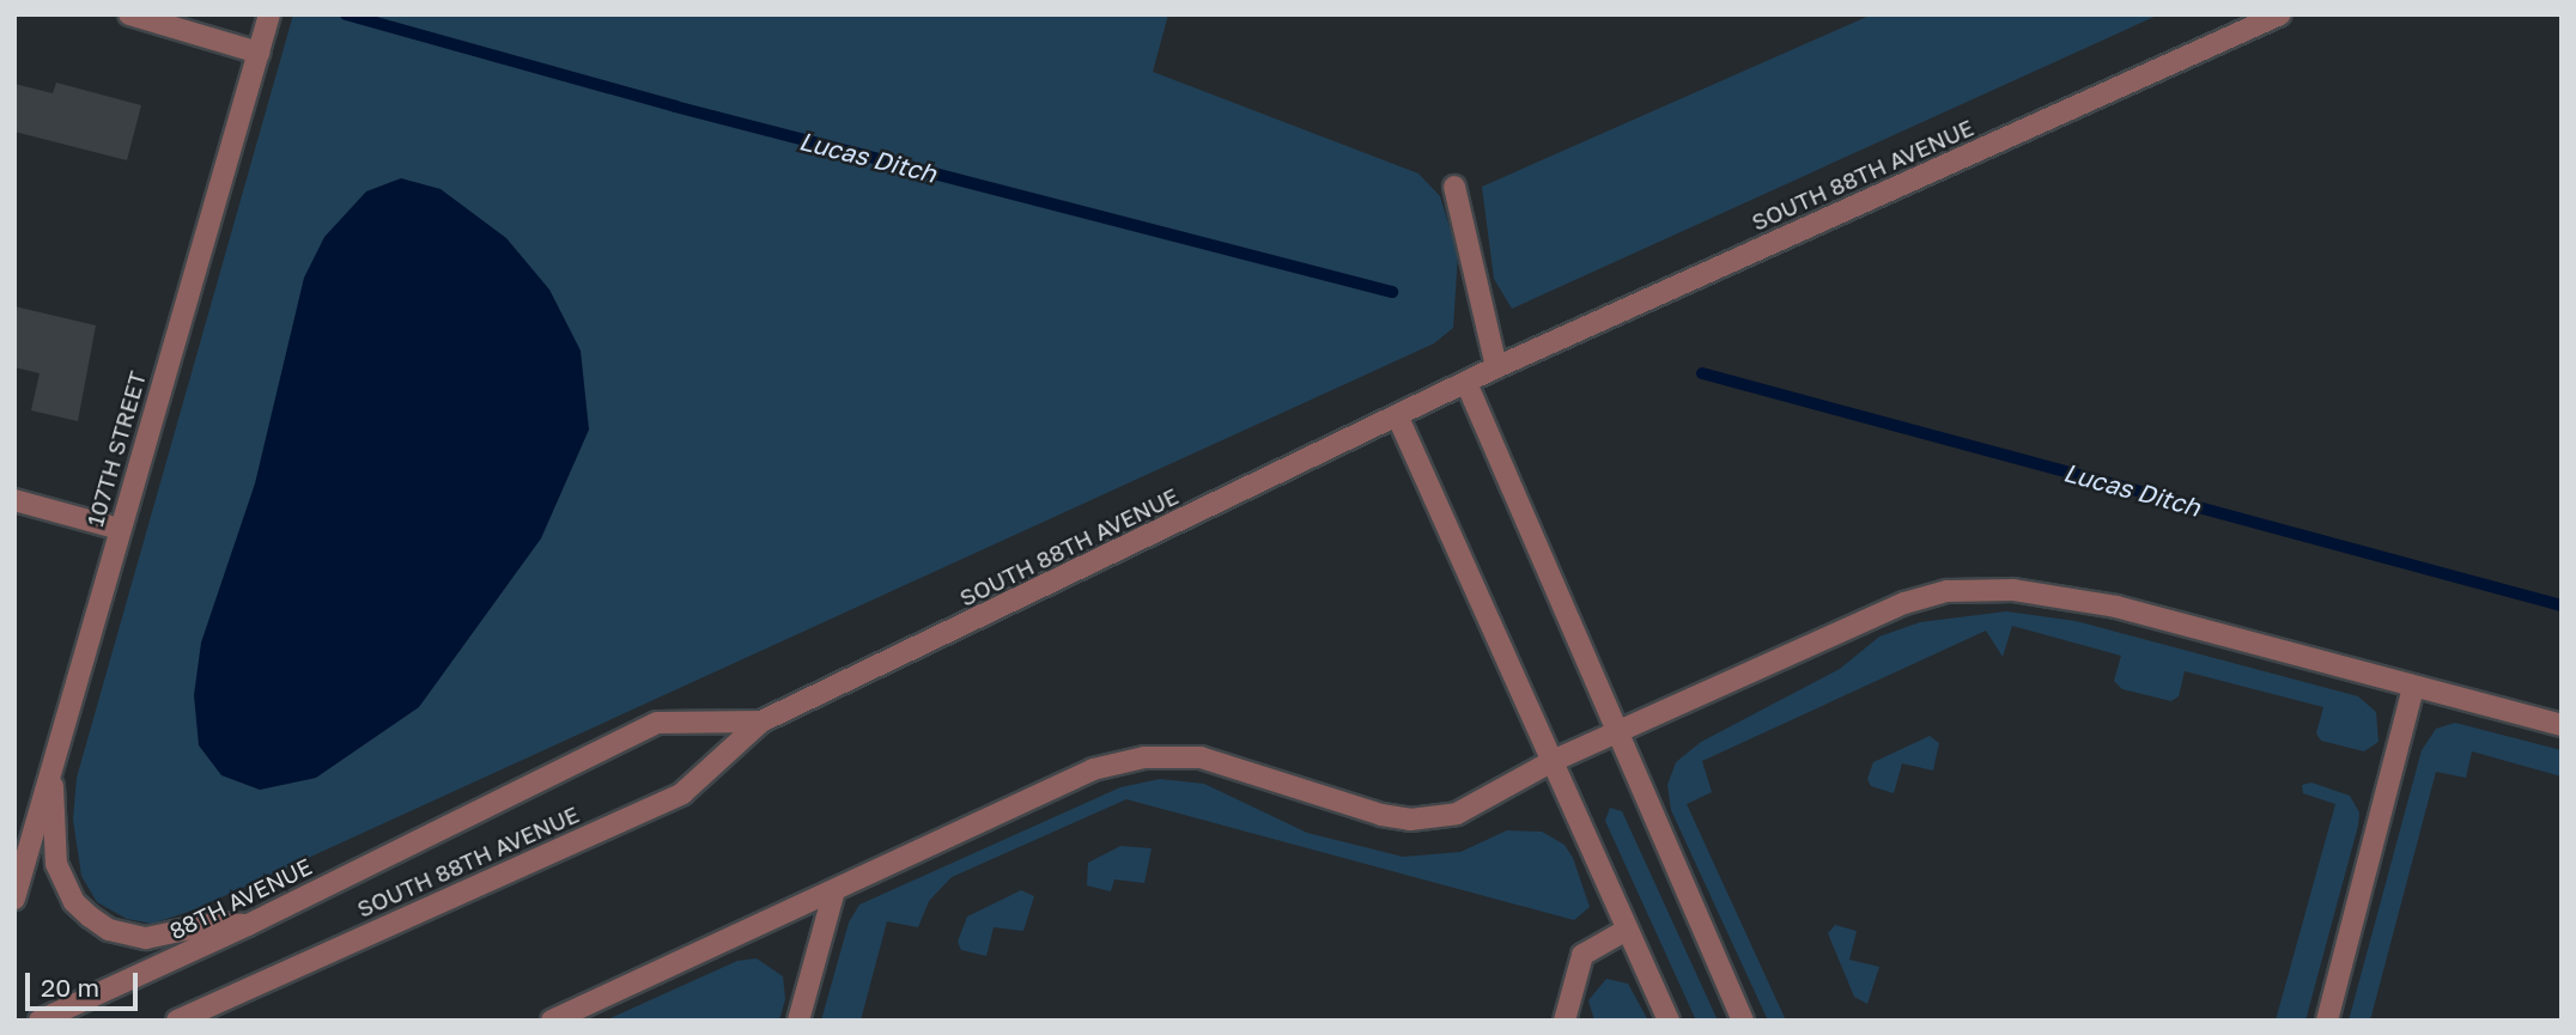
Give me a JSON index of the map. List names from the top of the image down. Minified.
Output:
{"streets":{"street":["SOUTH 88TH AVENUE","107TH STREET","88TH AVENUE"]},"crossings":[["SOUTH 88TH AVENUE","88TH AVENUE"]],"water":["Lucas Ditch"],"scale_bar":"20 m"}
